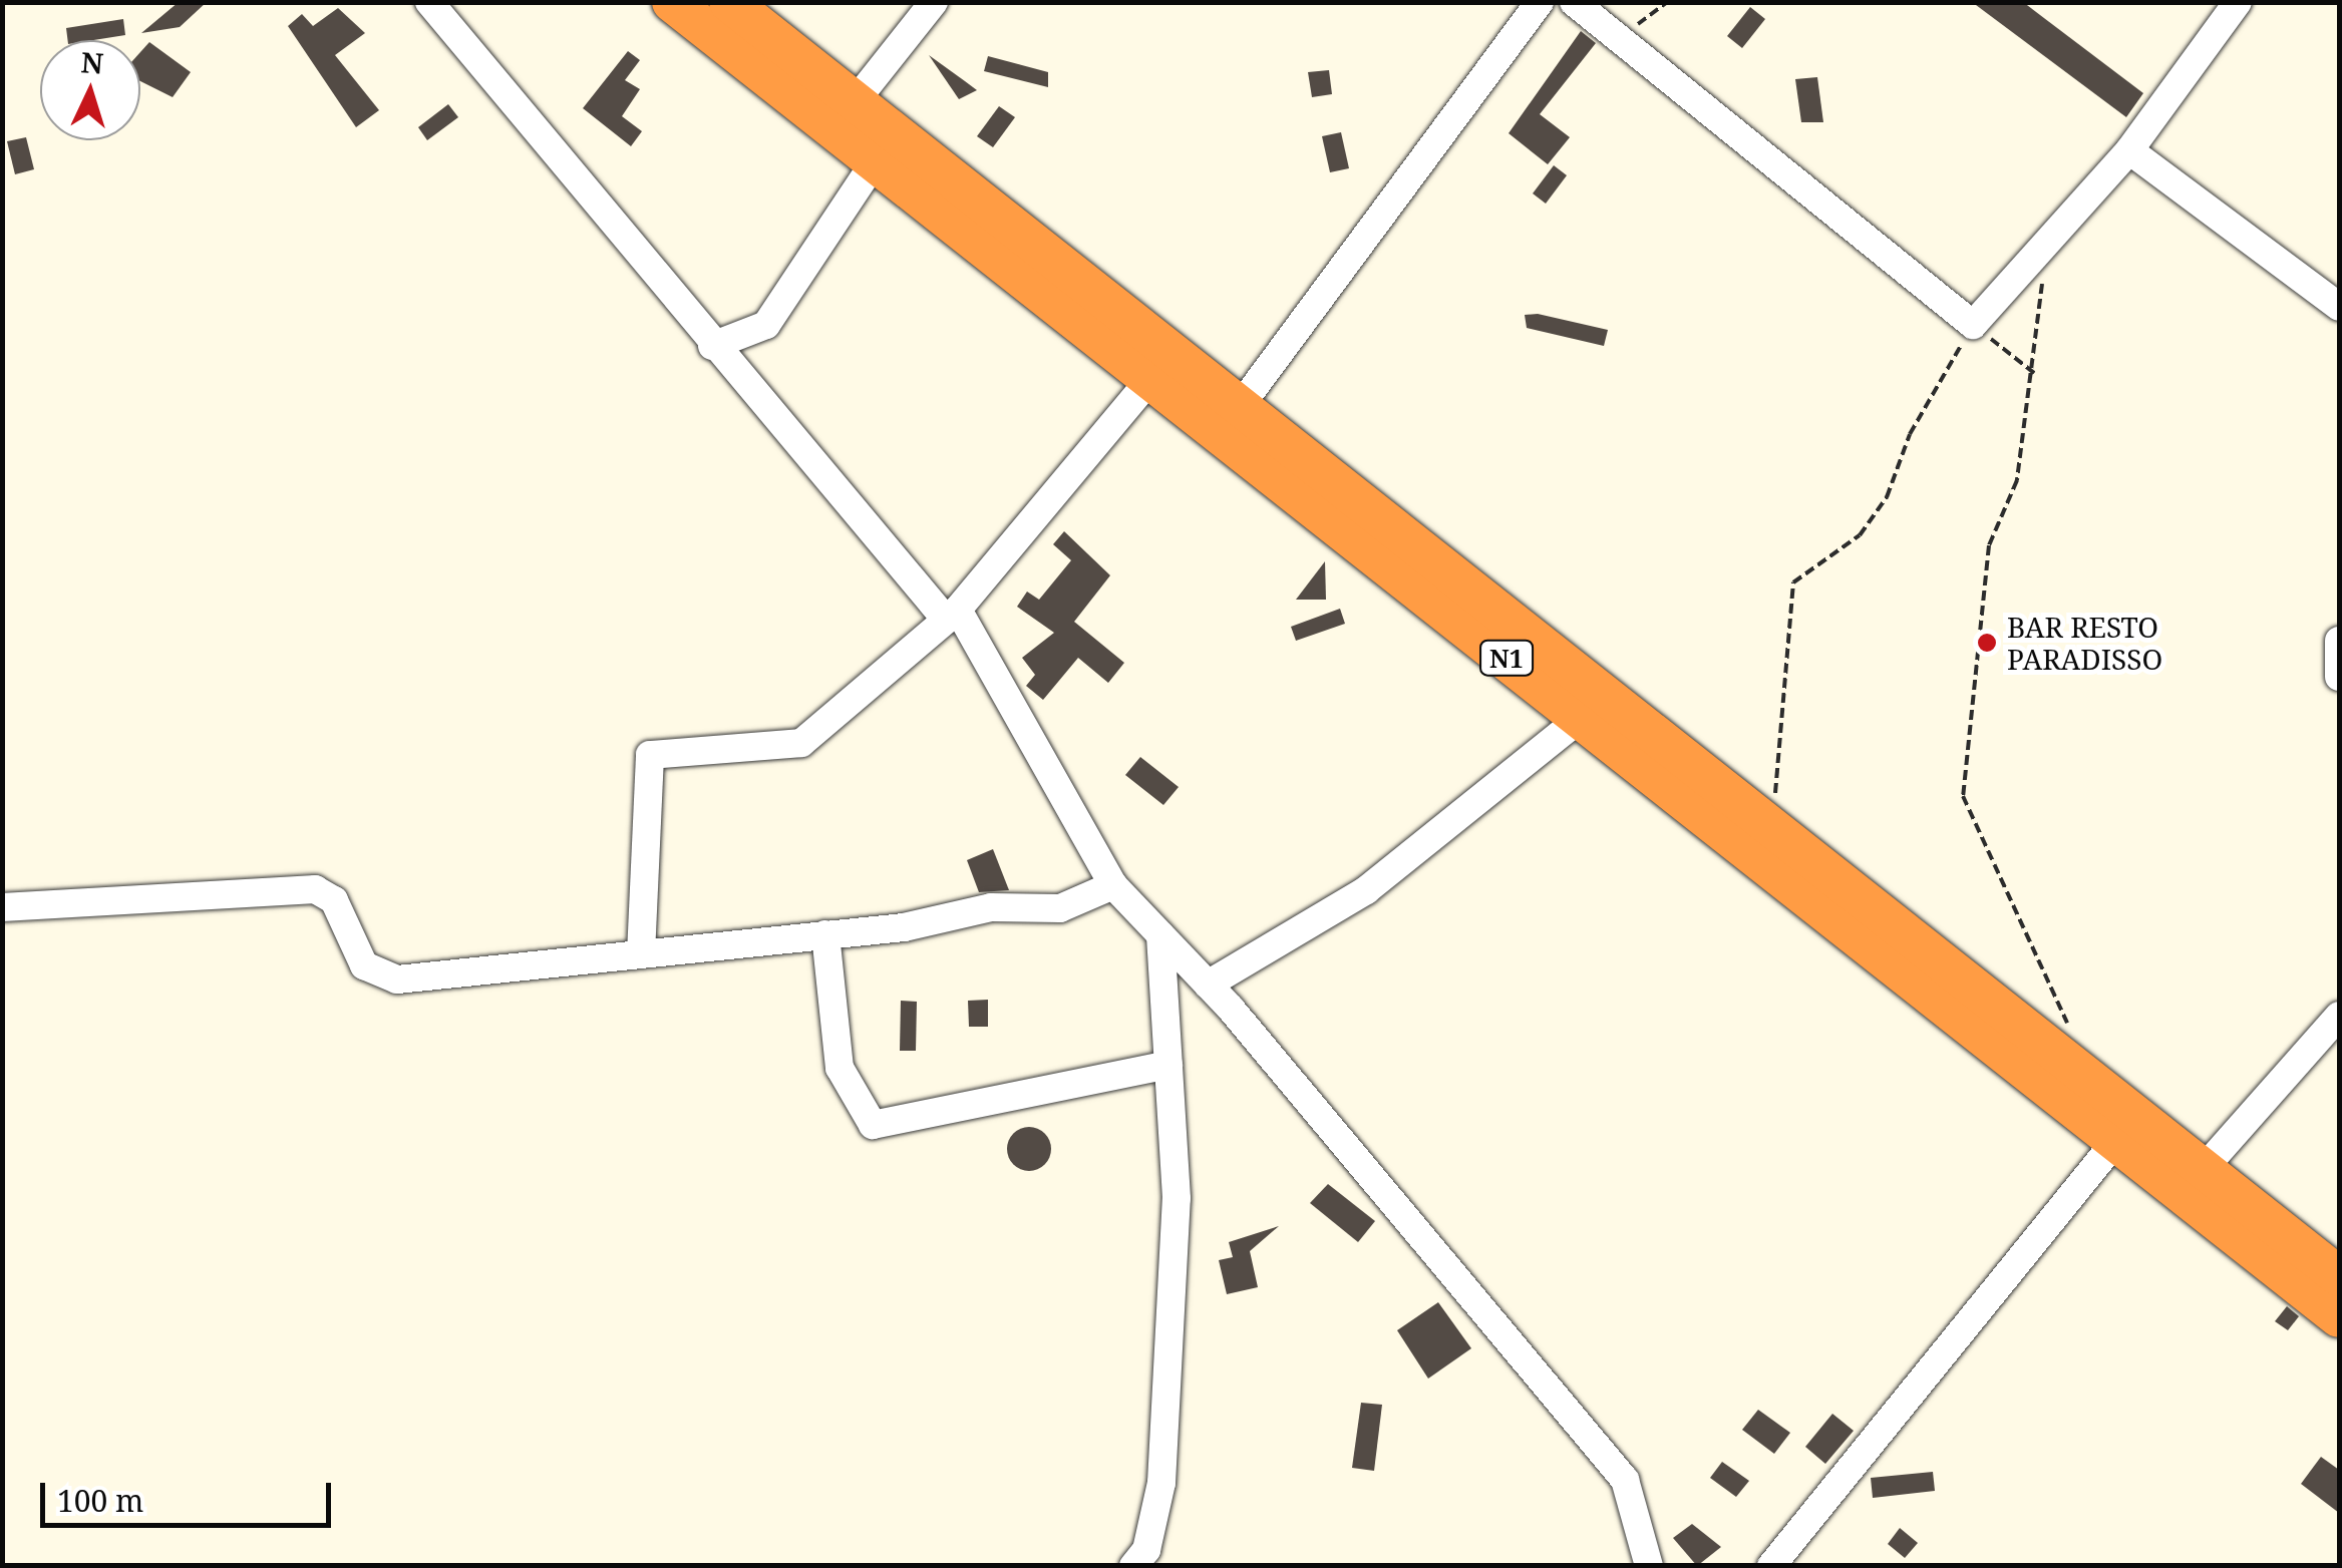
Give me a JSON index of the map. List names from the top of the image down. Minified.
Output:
{"streets":{"highway":["N1"]},"places":["BAR RESTO PARADISSO"],"scale_bar":"100 m","north":"top"}
